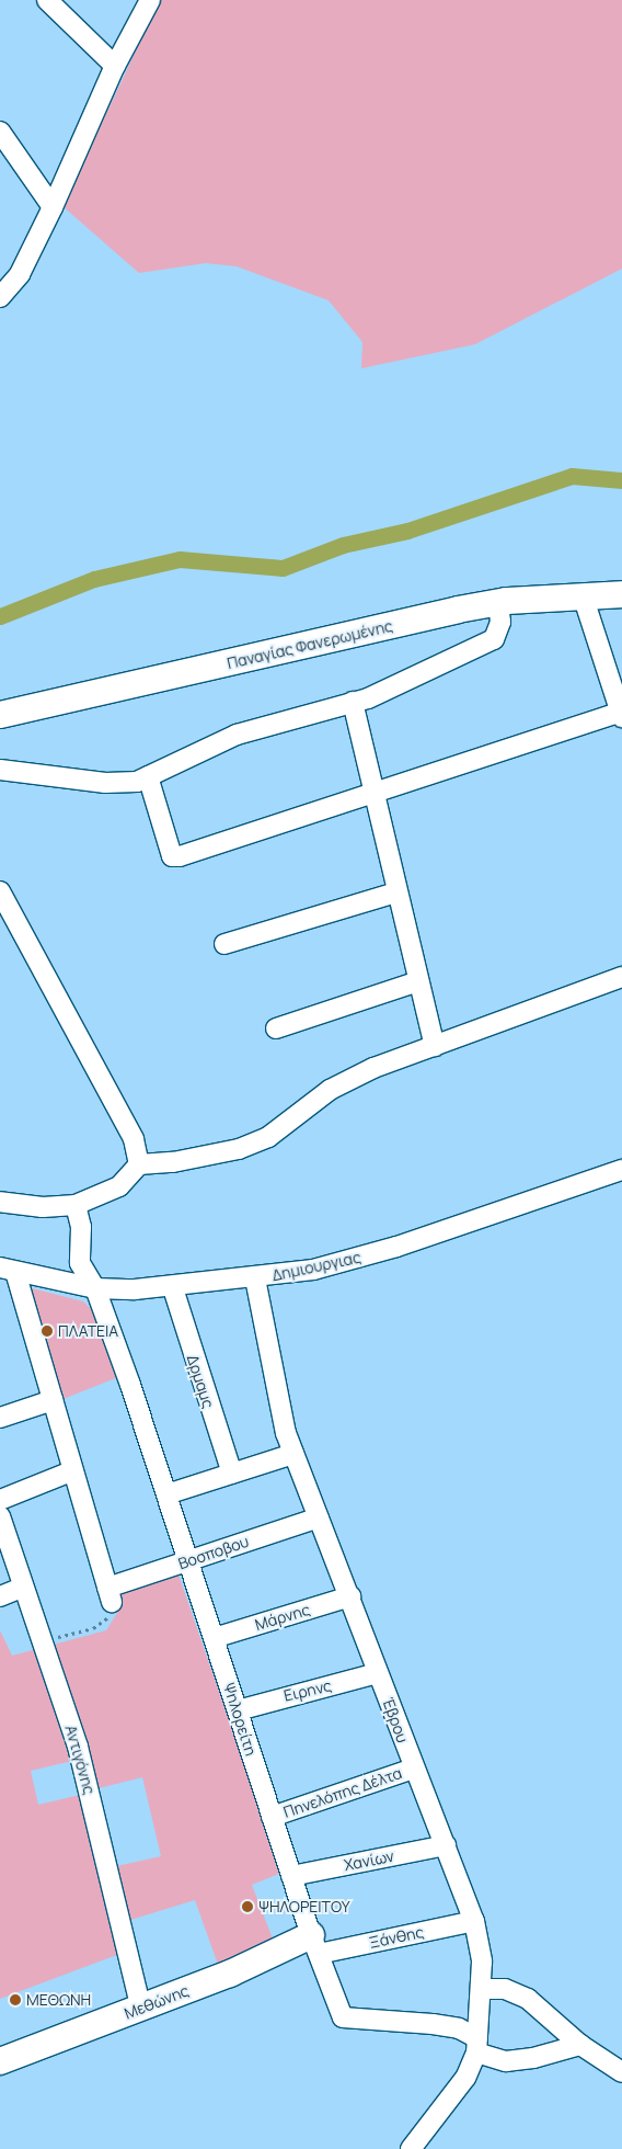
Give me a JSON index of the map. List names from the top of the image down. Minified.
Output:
{"streets":{"main road":["Παναγίας Φανερωμένης","Μεθώνης"],"street":["Δημιουργιας","Δρμαμς","Βοσποβου","Μάρνης","Ειρηνς","Ψηλορείτη","Έβρου","Αντιγόνης","Πηνελόπης Δέλτα","Χανίων","Ξάνθης"]},"crossings":[["Δημιουργιας","Δρμαμς"],["Δημιουργιας","Ψηλορείτη"],["Δημιουργιας","Έβρου"],["Βοσποβου","Ψηλορείτη"],["Βοσποβου","Έβρου"],["Μάρνης","Ψηλορείτη"],["Μάρνης","Έβρου"],["Ειρηνς","Ψηλορείτη"],["Ειρηνς","Έβρου"],["Ψηλορείτη","Έβρου"],["Ψηλορείτη","Πηνελόπης Δέλτα"],["Ψηλορείτη","Χανίων"],["Ψηλορείτη","Ξάνθης"],["Ψηλορείτη","Μεθώνης"],["Έβρου","Πηνελόπης Δέλτα"],["Έβρου","Χανίων"],["Έβρου","Ξάνθης"],["Αντιγόνης","Μεθώνης"],["Ξάνθης","Μεθώνης"]],"places":["ΠΛΑΤΕΙΑ","ΨΗΛΟΡΕΙΤΟΥ","ΜΕΘΩΝΗ"]}
